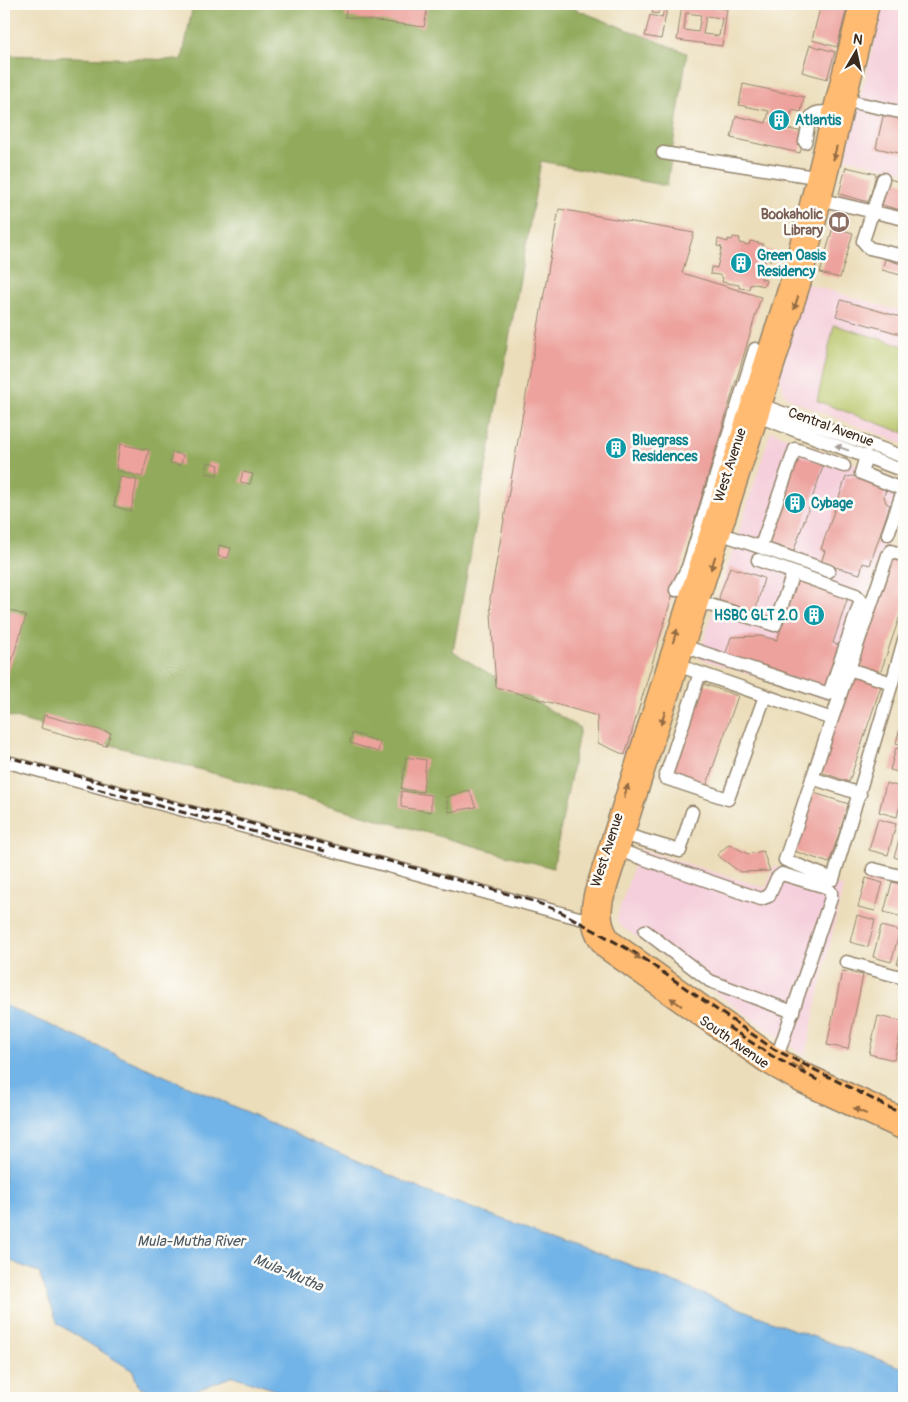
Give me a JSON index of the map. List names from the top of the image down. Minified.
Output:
{"streets":{"main road":["West Avenue","South Avenue"],"street":["Central Avenue"]},"crossings":[["Central Avenue","West Avenue"],["West Avenue","South Avenue"]],"water":["Mula-Mutha River","Mula-Mutha"],"places":{"building":["Atlantis","Green Oasis Residency","Bluegrass Residences","Cybage","HSBC GLT 2.0"],"library":["Bookaholic Library"]},"north":"top"}
